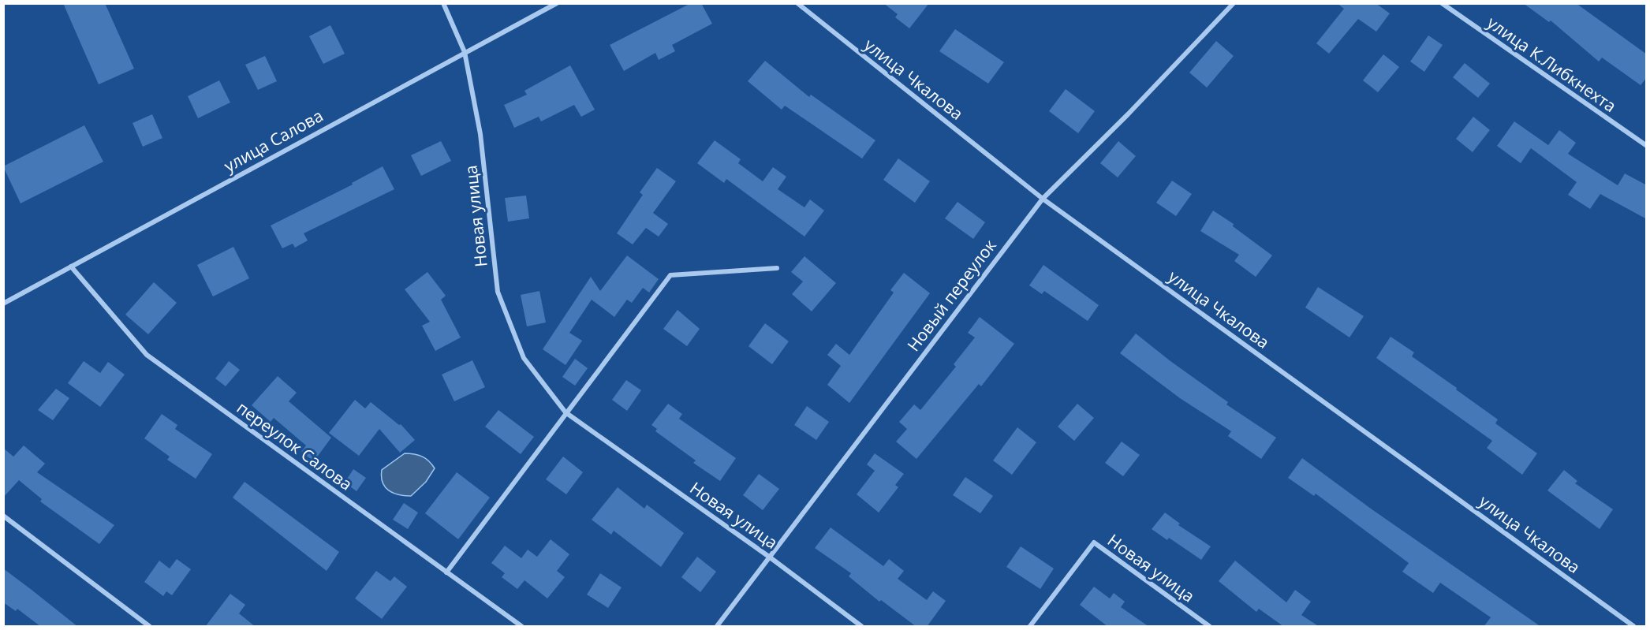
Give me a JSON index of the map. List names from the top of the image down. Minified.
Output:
{"streets":{"street":["улица К.Либкнехта","улица Чкалова","улица Салова","Новая улица","Новый переулок","переулок Салова"]},"crossings":[["улица Чкалова","Новый переулок"],["улица Салова","Новая улица"],["улица Салова","переулок Салова"],["Новая улица","Новый переулок"]]}
